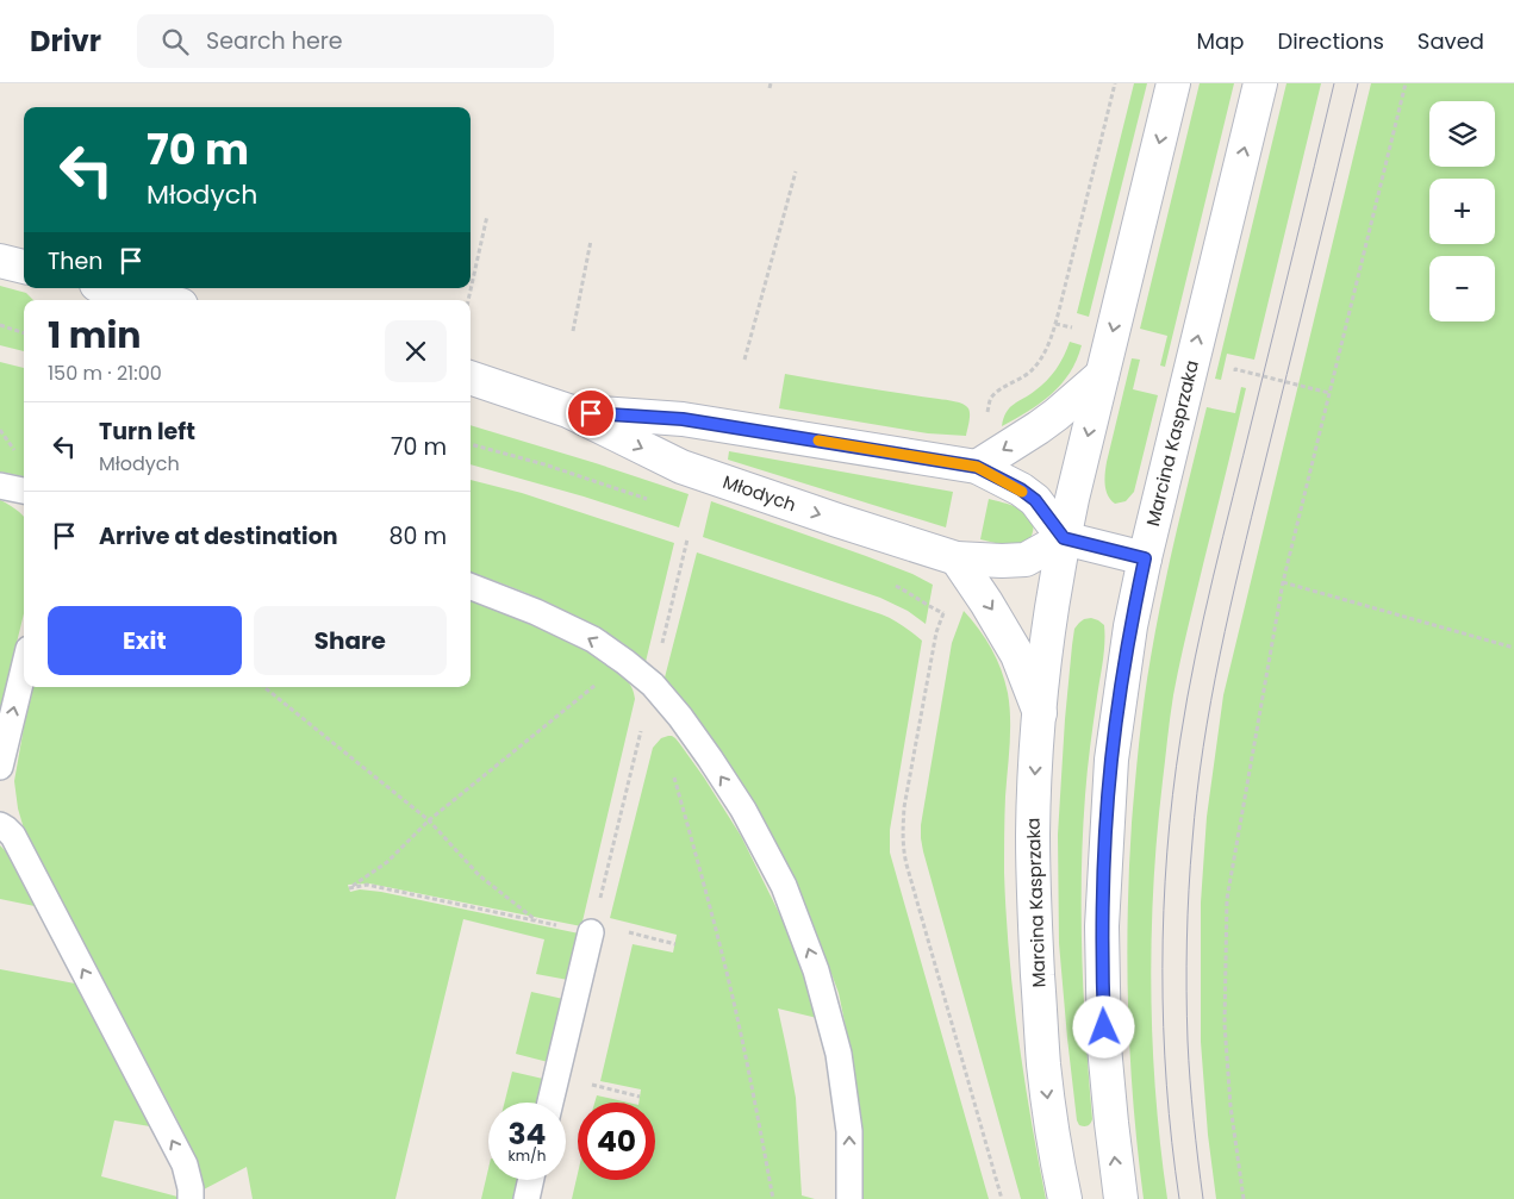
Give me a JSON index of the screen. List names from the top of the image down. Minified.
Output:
{"streets":{"street":["Marcina Kasprzaka","Młodych"]},"crossings":[["Marcina Kasprzaka","Młodych"]],"page":{"header":"Drivr","search":"Search here","nav":["Map","Directions","Saved"],"map_buttons":["+","−"],"turn":["70 m","Młodych"],"then":"Then","heading":["1 min","150 m · 21:00"],"list":[{"name":"Turn left","note":"Młodych","value":"70 m"},{"name":"Arrive at destination","value":"80 m"}],"buttons":["Exit","Share"],"speed":"34 km/h","limit":"40"}}
